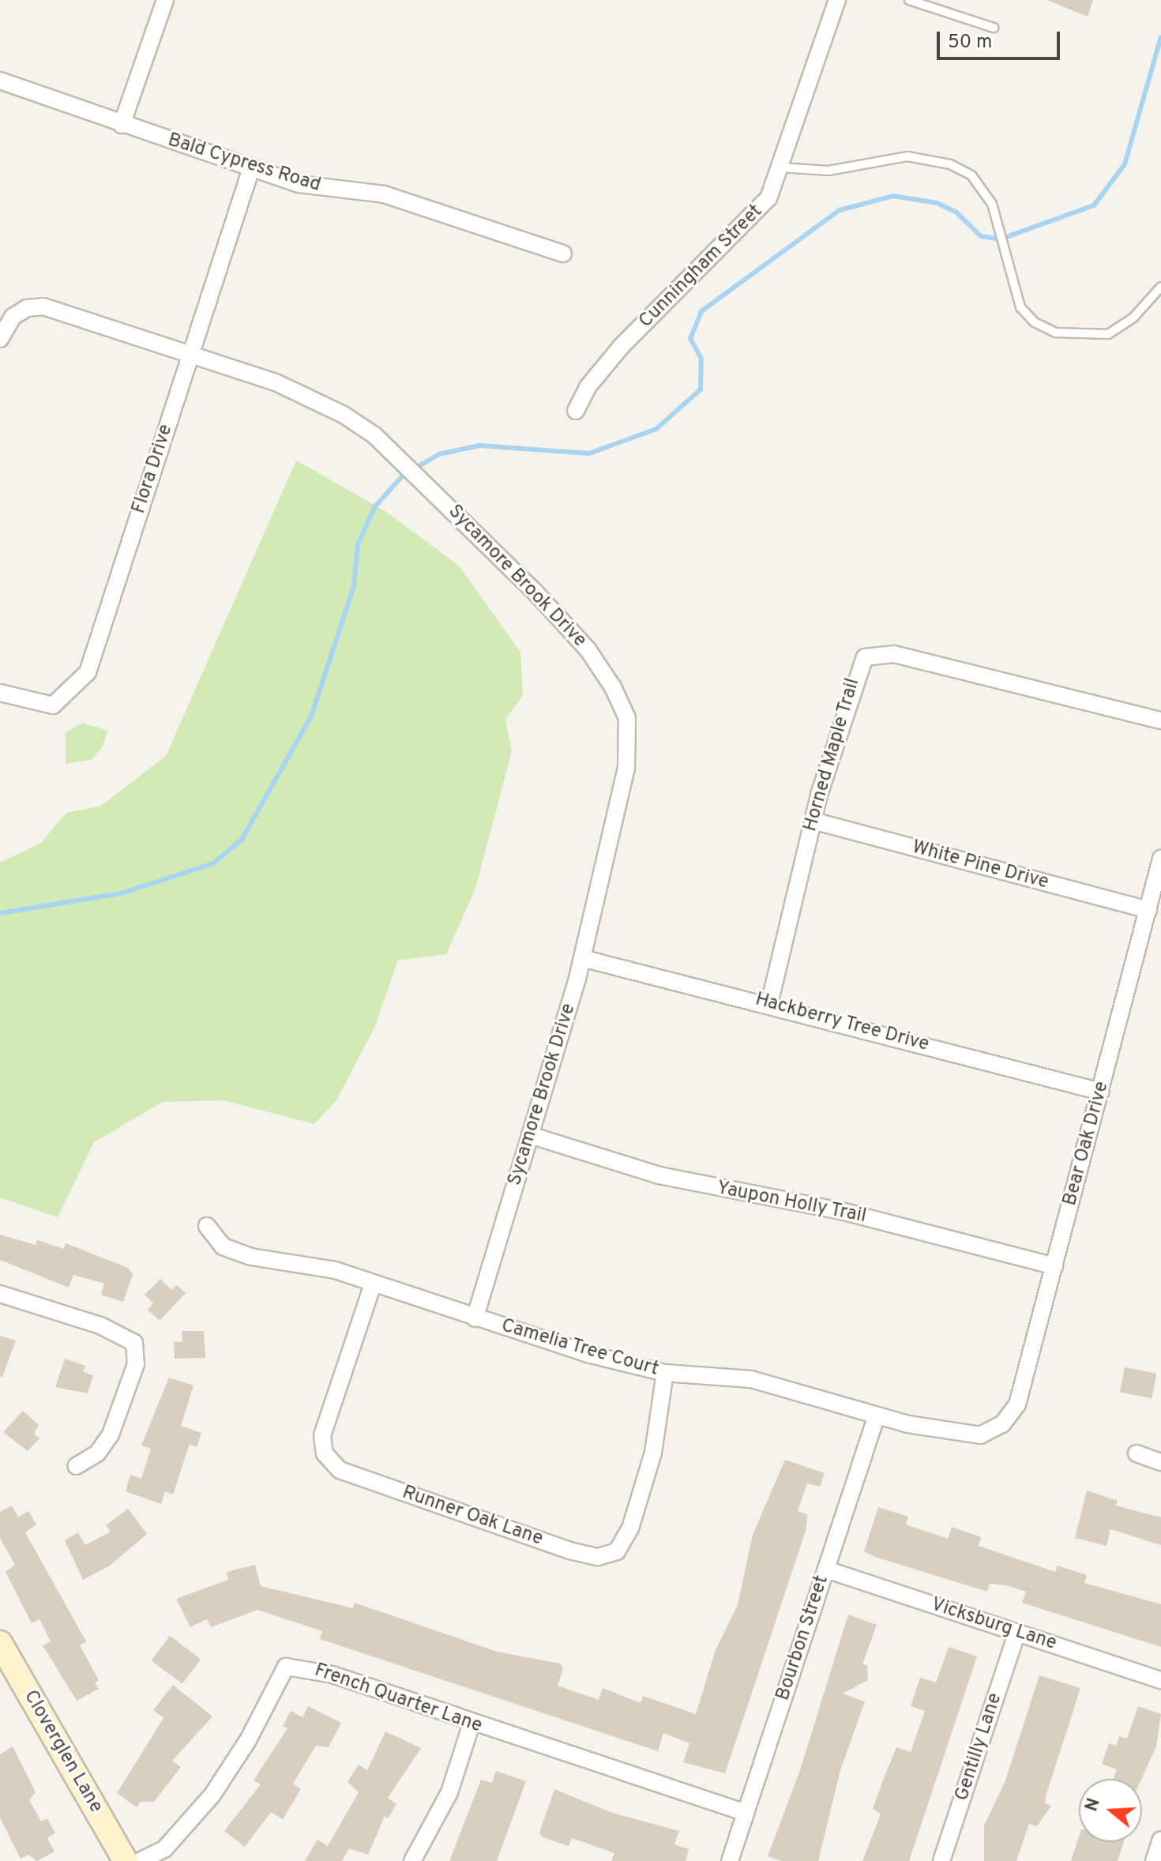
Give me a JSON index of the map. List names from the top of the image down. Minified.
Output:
{"streets":{"street":["Bald Cypress Road","Cunningham Street","Flora Drive","Sycamore Brook Drive","Horned Maple Trail","White Pine Drive","Hackberry Tree Drive","Bear Oak Drive","Yaupon Holly Trail","Camelia Tree Court","Runner Oak Lane","Vicksburg Lane","Bourbon Street","French Quarter Lane","Gentilly Lane","Cloverglen Lane"]},"crossings":[["Bald Cypress Road","Flora Drive"],["Flora Drive","Sycamore Brook Drive"],["Sycamore Brook Drive","Hackberry Tree Drive"],["Sycamore Brook Drive","Yaupon Holly Trail"],["Sycamore Brook Drive","Camelia Tree Court"],["Horned Maple Trail","White Pine Drive"],["Horned Maple Trail","Hackberry Tree Drive"],["White Pine Drive","Bear Oak Drive"],["Hackberry Tree Drive","Bear Oak Drive"],["Bear Oak Drive","Yaupon Holly Trail"],["Bear Oak Drive","Camelia Tree Court"],["Camelia Tree Court","Runner Oak Lane"],["Camelia Tree Court","Bourbon Street"],["Vicksburg Lane","Bourbon Street"],["Vicksburg Lane","Gentilly Lane"],["Bourbon Street","French Quarter Lane"]],"scale_bar":"50 m","north":"left"}
